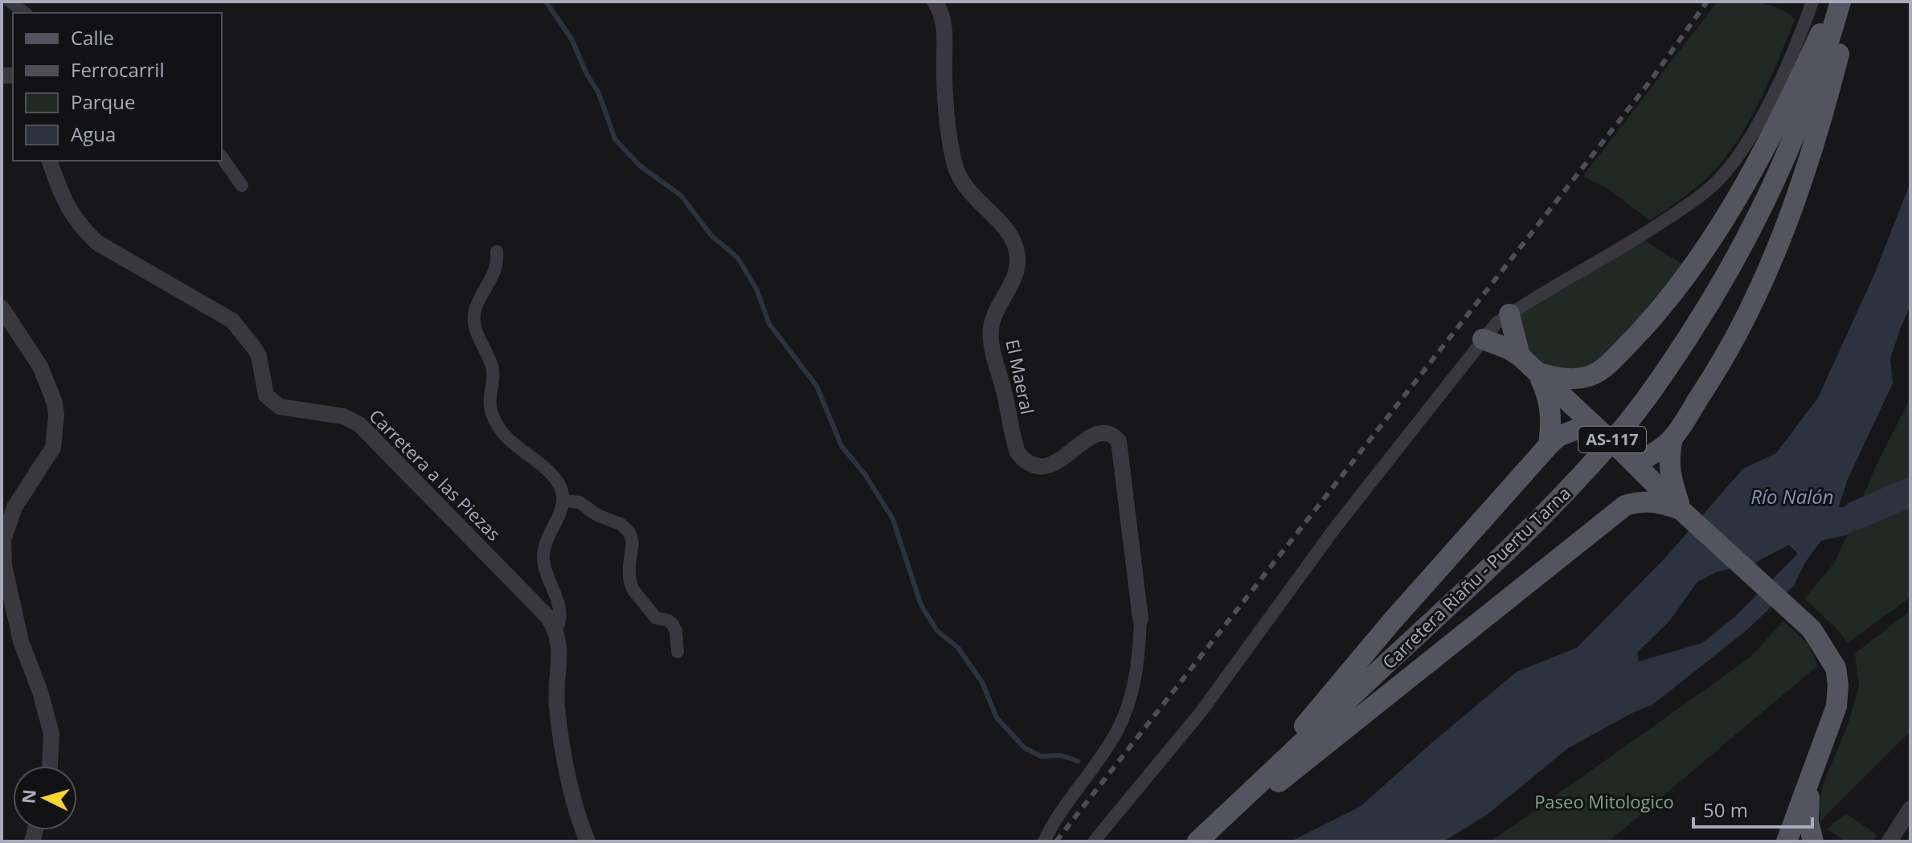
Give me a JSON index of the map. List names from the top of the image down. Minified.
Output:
{"streets":{"main road":["AS-117","Carretera Riañu - Puertu Tarna"],"street":["El Maeral","Carretera a las Piezas"]},"water":["Río Nalón"],"parks":["Paseo Mitologico"],"legend":["Calle","Ferrocarril","Parque","Agua"],"scale_bar":"50 m","north":"left"}
